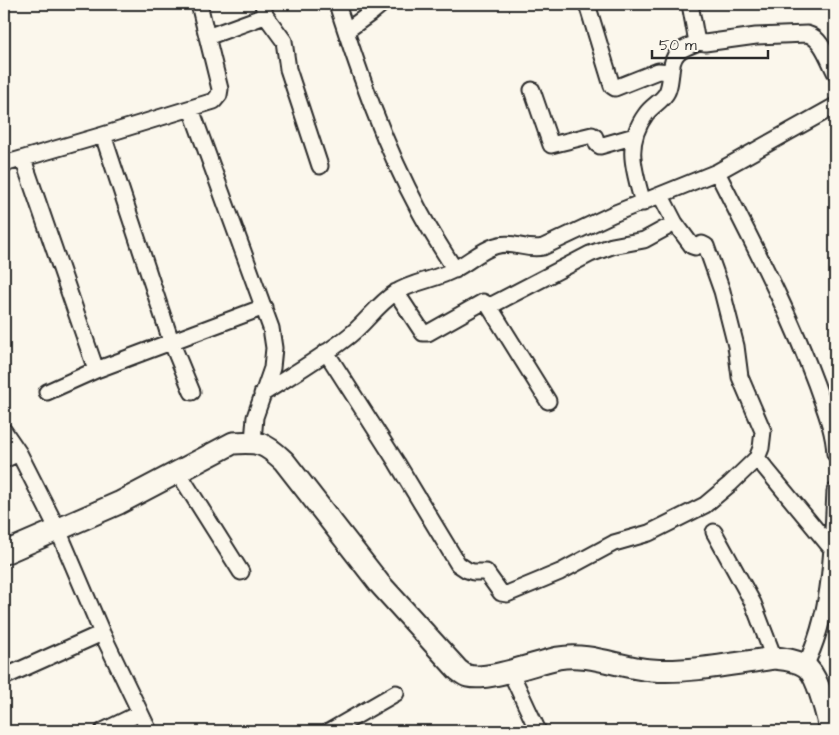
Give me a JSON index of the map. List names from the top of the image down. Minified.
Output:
{"scale_bar":"50 m"}
